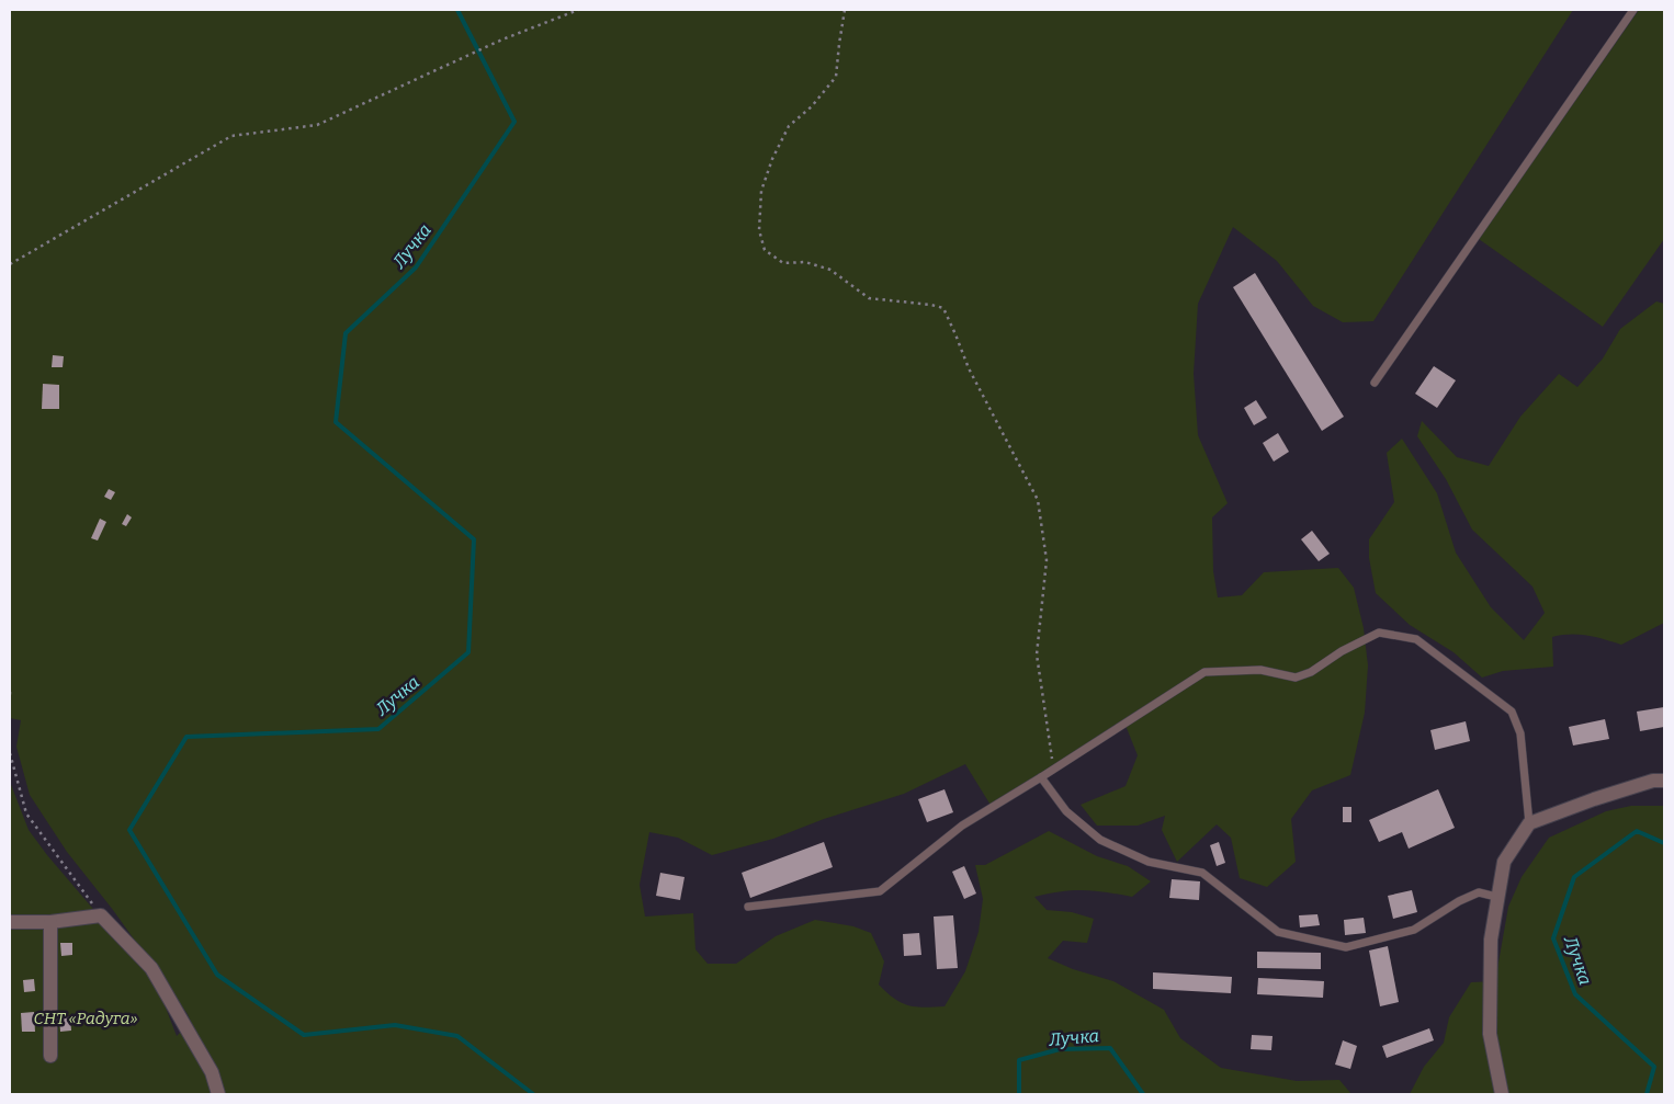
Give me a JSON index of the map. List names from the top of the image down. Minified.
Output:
{"water":["Лучка"],"parks":["СНТ «Радуга»"]}
